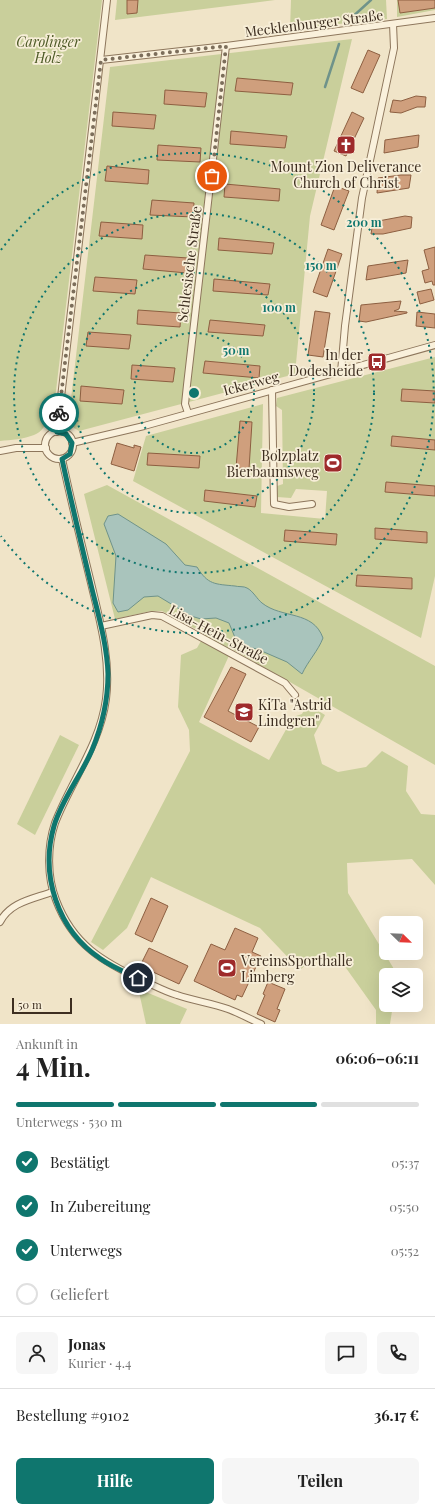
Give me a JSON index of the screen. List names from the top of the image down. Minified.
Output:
{"streets":{"street":["Mecklenburger Straße","Schlesische Straße","Ickerweg","Lisa-Hein-Straße"]},"crossings":[["Mecklenburger Straße","Schlesische Straße"],["Schlesische Straße","Ickerweg"]],"parks":["Carolinger Holz"],"places":{"church":["Mount Zion Deliverance Church of Christ"],"bus stop":["In der Dodesheide"],"sports":["Bolzplatz Bierbaumsweg","VereinsSporthalle Limberg"],"school or university":["KiTa \"Astrid Lindgren\""]},"scale_bar":"50 m","north":"bottom right","page":{"scale":"50 m","heading":["4 Min.","Ankunft in","06:06–06:11"],"panel":["Jonas","Kurier · 4.4","Bestellung #9102","36.17 €"],"bar":"Unterwegs · 530 m","list":[["Bestätigt","05:37"],["In Zubereitung","05:50"],["Unterwegs","05:52"],"Geliefert"],"buttons":["Hilfe","Teilen"]},"rings":["200 m","150 m","100 m","50 m"]}
